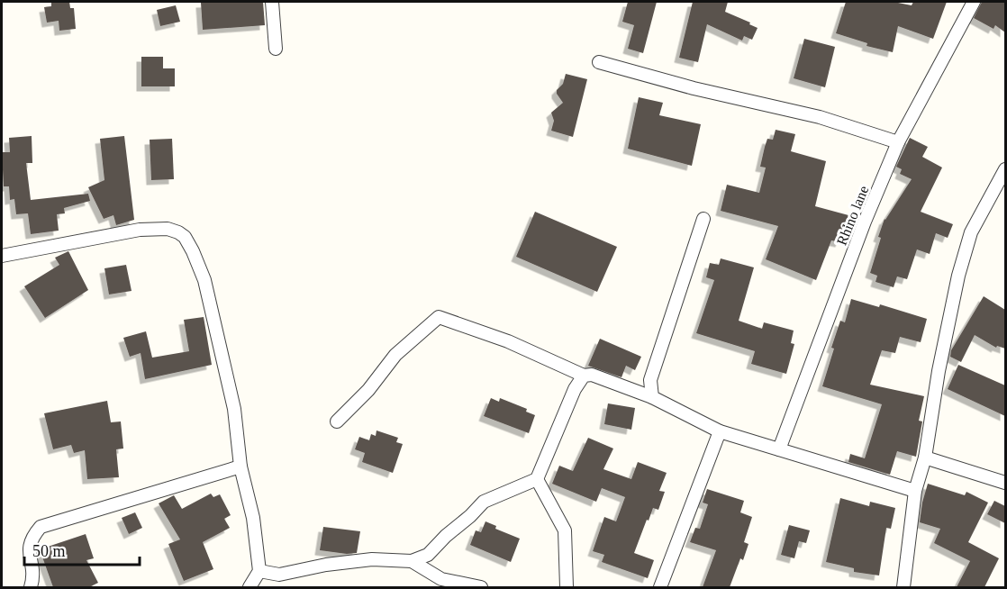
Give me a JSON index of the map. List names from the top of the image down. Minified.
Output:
{"streets":{"street":["Rhino lane"]},"scale_bar":"50 m"}
